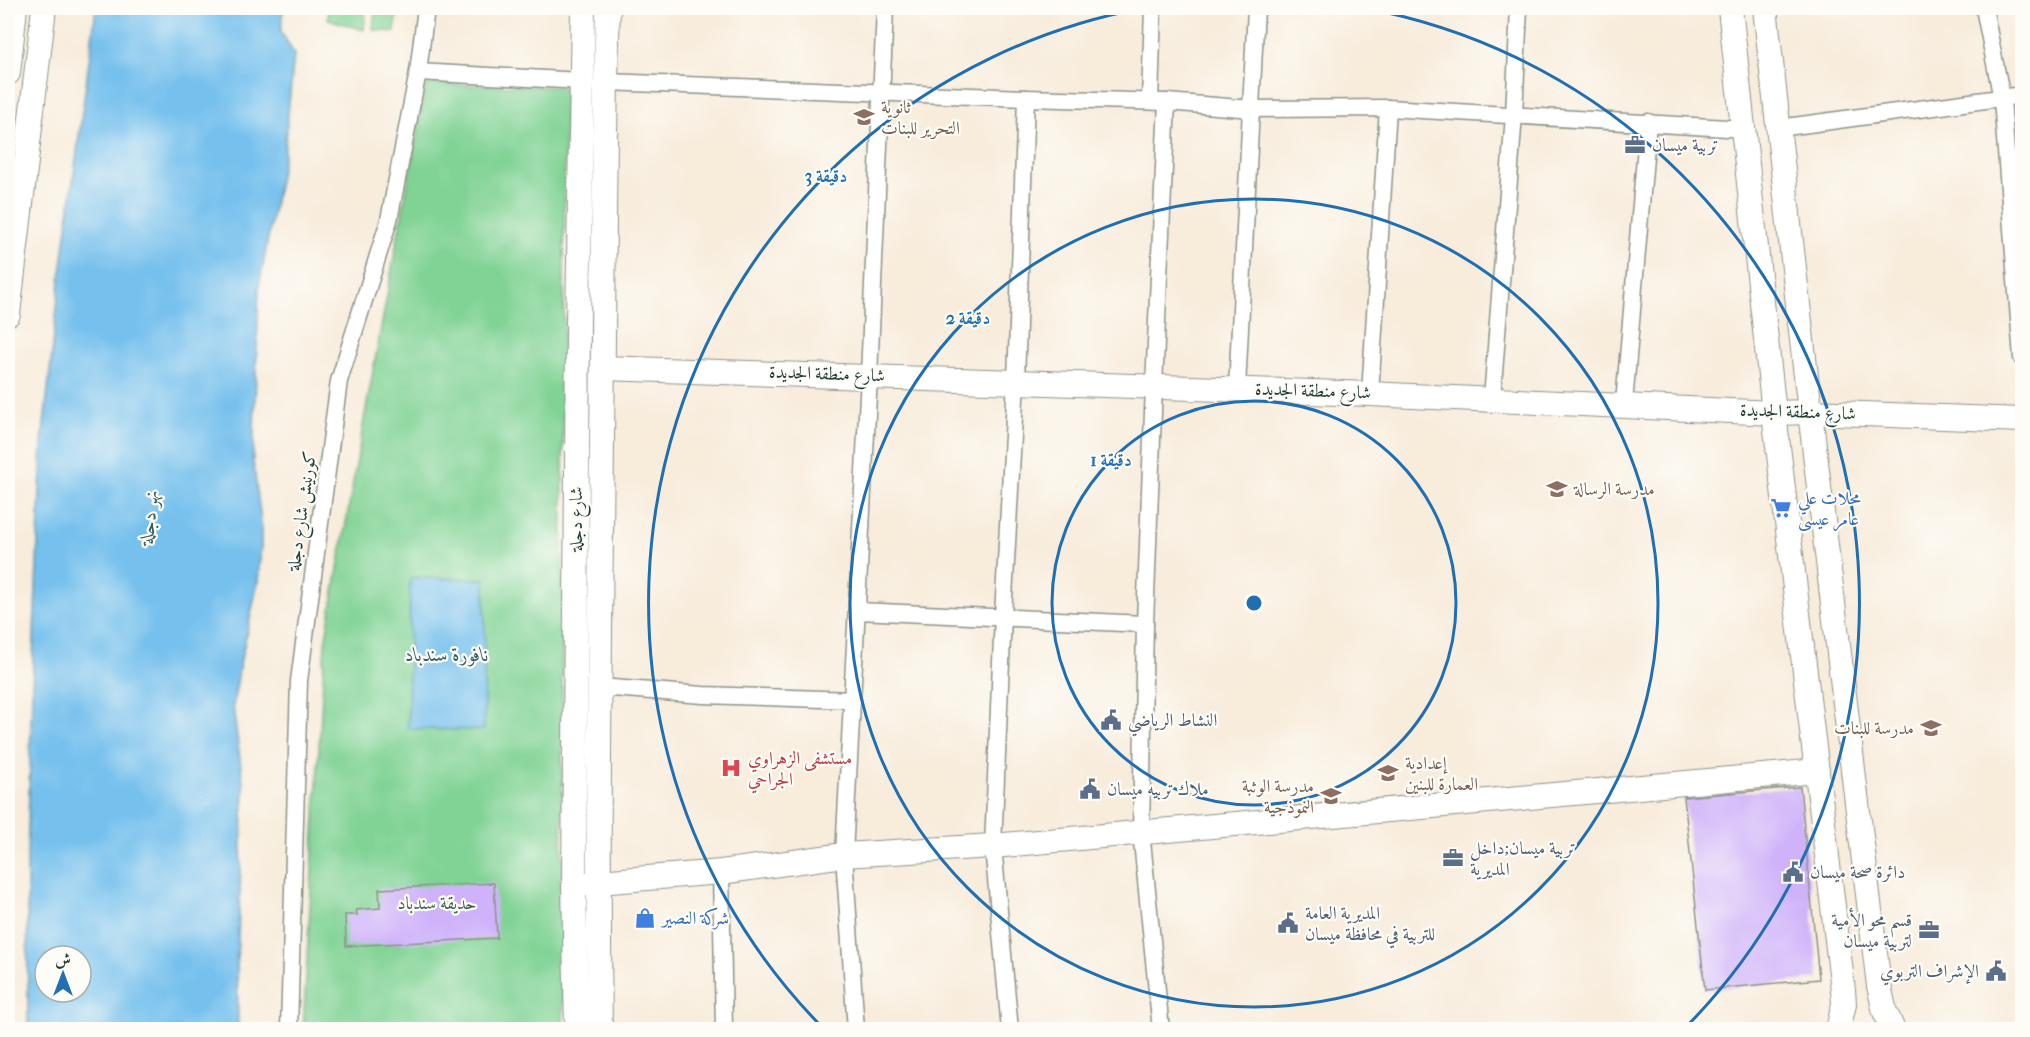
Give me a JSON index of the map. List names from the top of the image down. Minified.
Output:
{"streets":{"street":["شارع منطقة الجديدة","كورنيش شارع دجلة","شارع دجلة"]},"crossings":[["شارع منطقة الجديدة","شارع دجلة"]],"water":["نهر دجلة","نافورة سندباد"],"parks":["حديقة سندباد"],"places":{"school or university":["ثانوية التحرير للبنات","مدرسة الرسالة","مدرسة للبنات","إعدادية العمارة للبنين","مدرسة الوثبة النموذجية"],"office":["تربية ميسان","تربية ميسان;داخل المديرية","قسم محو الأمية لتربية ميسان"],"supermarket":["محلات علي عامر عيسى"],"public building":["النشاط الرياضي","ملاك تربيه ميسان","دائرة صحة ميسان","المديرية العامة للتربية في محافظة ميسان","الإشراف التربوي"],"hospital":["مستشفى الزهراوي الجراحي"],"shop":["شركة النصير"]},"north":"top","rings":["3 دقيقة","2 دقيقة","1 دقيقة"]}
